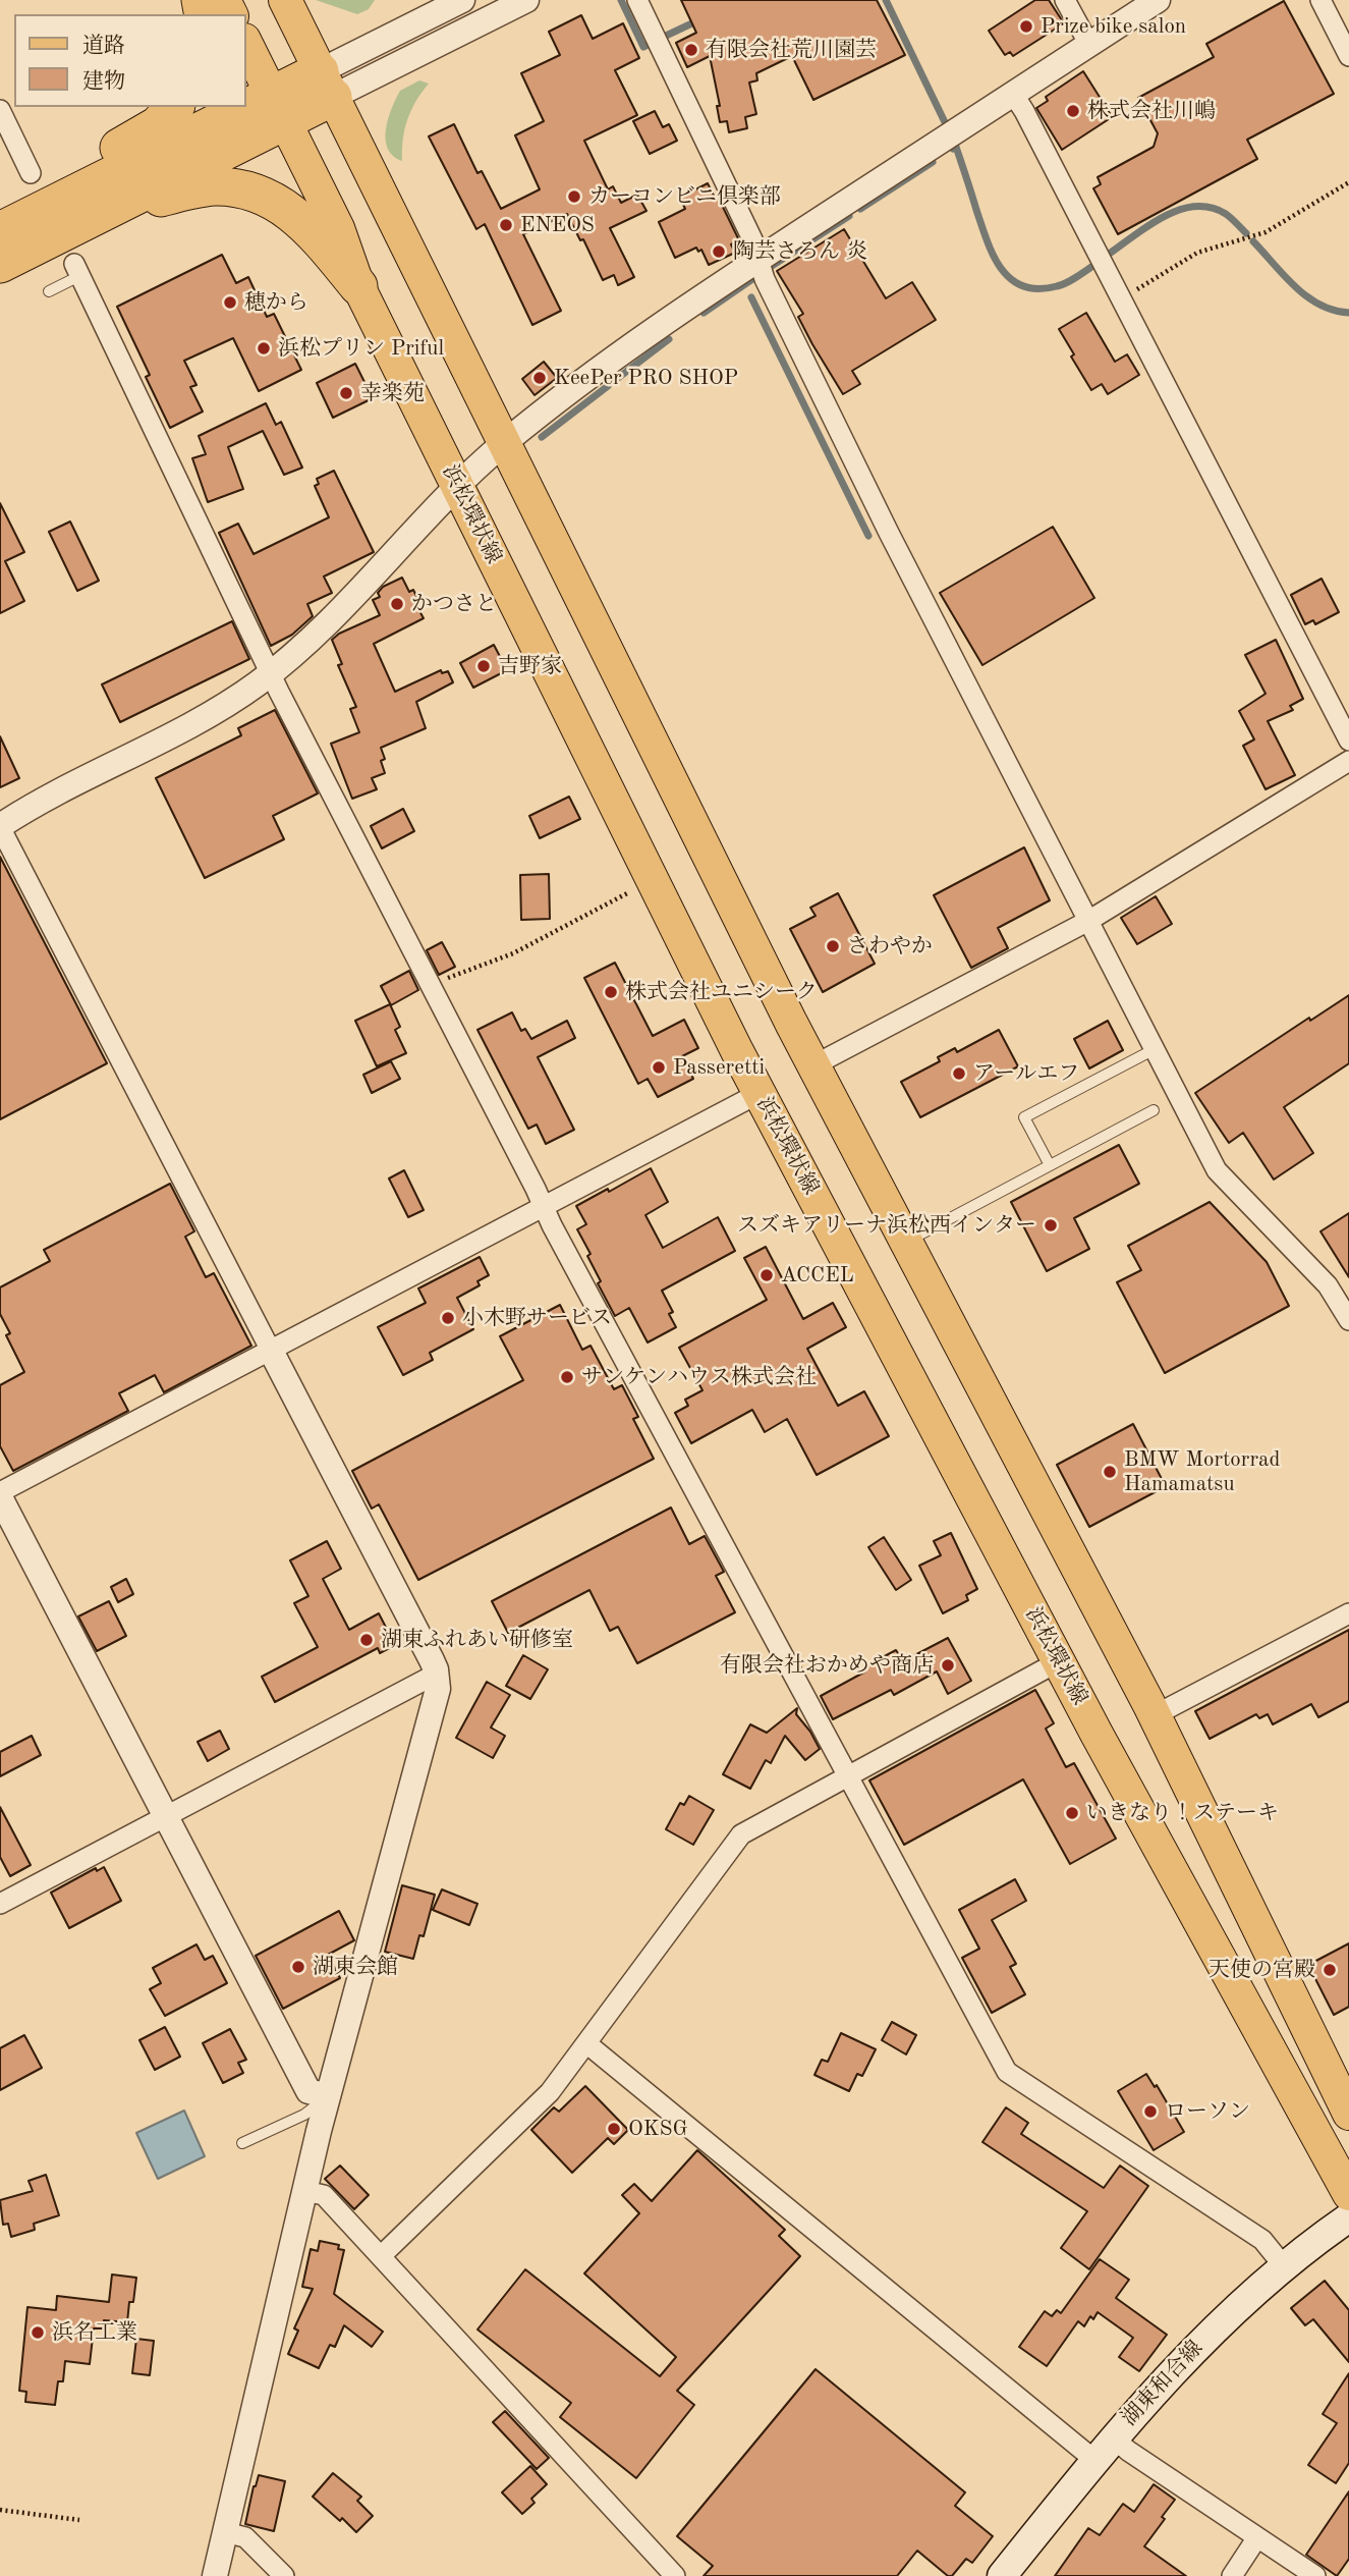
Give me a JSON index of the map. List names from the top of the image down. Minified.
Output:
{"streets":{"main road":["浜松環状線","湖東和合線"]},"places":["Prize bike salon","有限会社荒川園芸","株式会社川嶋","カーコンビニ倶楽部","ENEOS","陶芸さろん 炎","穂から","浜松プリン Priful","KeePer PRO SHOP","幸楽苑","かつさと","吉野家","さわやか","株式会社ユニシーク","Passeretti","アールエフ","スズキアリーナ浜松西インター","ACCEL","小木野サービス","サンケンハウス株式会社","BMW Mortorrad Hamamatsu","湖東ふれあい研修室","有限会社おかめや商店","いきなり！ステーキ","湖東会館","天使の宮殿","ローソン","OKSG","浜名工業"],"legend":["道路","建物"]}
